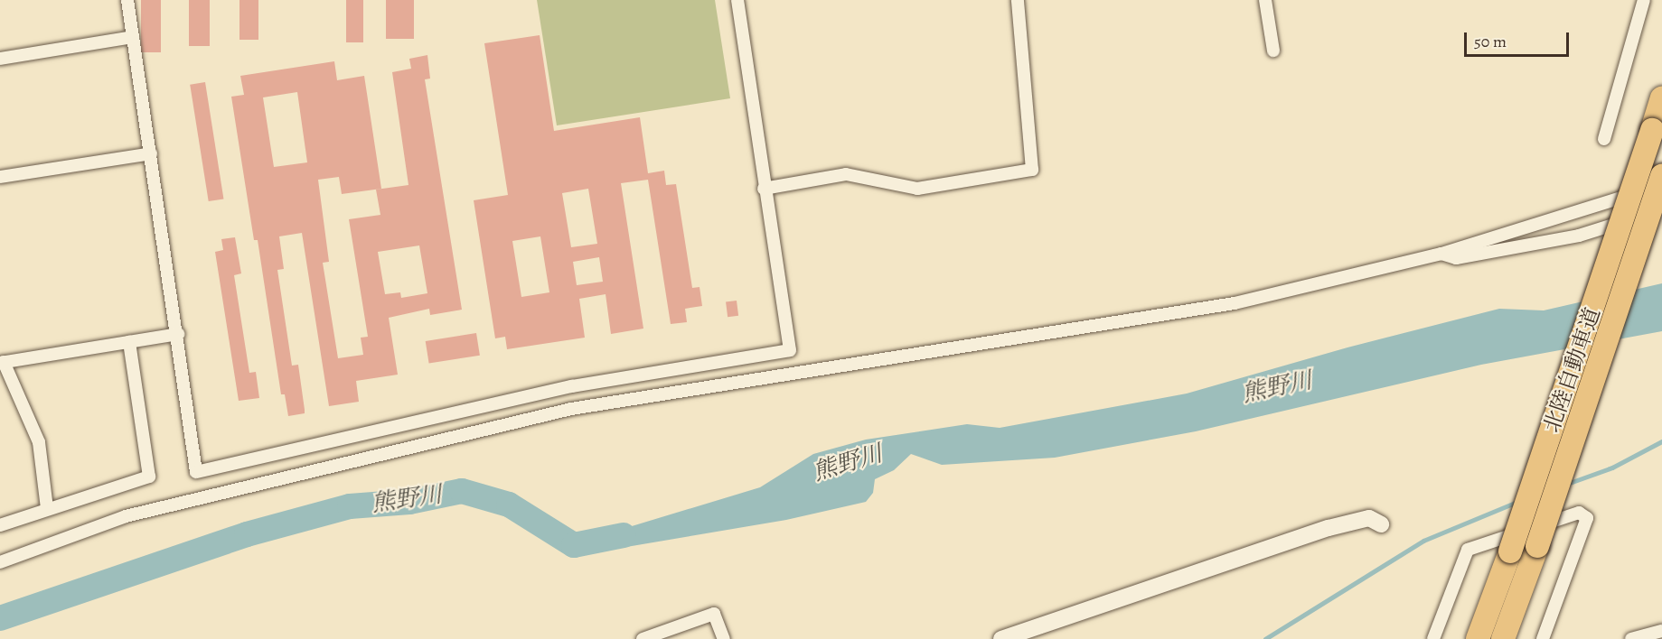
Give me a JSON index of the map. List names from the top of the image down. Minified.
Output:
{"streets":{"highway":["北陸自動車道"]},"water":["熊野川"],"scale_bar":"50 m"}
